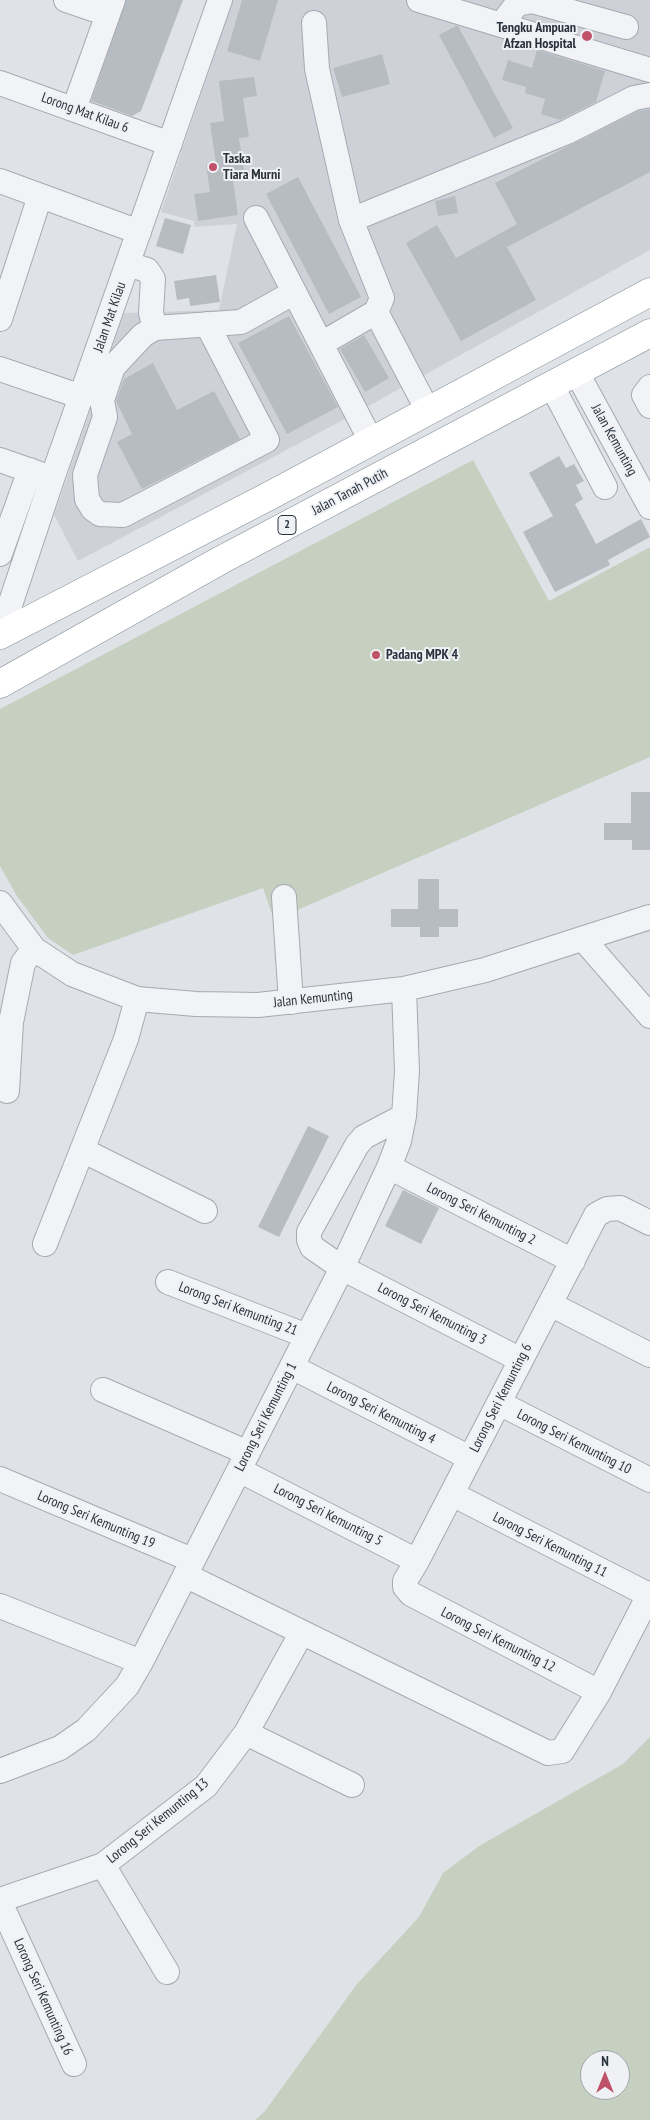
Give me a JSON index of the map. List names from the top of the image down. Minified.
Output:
{"streets":{"highway":["Jalan Tanah Putih","2"],"street":["Lorong Mat Kilau 6","Jalan Mat Kilau","Jalan Kemunting","Lorong Seri Kemunting 2","Lorong Seri Kemunting 21","Lorong Seri Kemunting 3","Lorong Seri Kemunting 6","Lorong Seri Kemunting 4","Lorong Seri Kemunting 1","Lorong Seri Kemunting 10","Lorong Seri Kemunting 5","Lorong Seri Kemunting 19","Lorong Seri Kemunting 11","Lorong Seri Kemunting 12","Lorong Seri Kemunting 13","Lorong Seri Kemunting 16"]},"crossings":[["Lorong Mat Kilau 6","Jalan Mat Kilau"],["Jalan Kemunting","Jalan Tanah Putih"],["Jalan Kemunting","Lorong Seri Kemunting 1"],["Lorong Seri Kemunting 2","Lorong Seri Kemunting 6"],["Lorong Seri Kemunting 2","Lorong Seri Kemunting 1"],["Lorong Seri Kemunting 21","Lorong Seri Kemunting 1"],["Lorong Seri Kemunting 3","Lorong Seri Kemunting 6"],["Lorong Seri Kemunting 3","Lorong Seri Kemunting 1"],["Lorong Seri Kemunting 6","Lorong Seri Kemunting 4"],["Lorong Seri Kemunting 6","Lorong Seri Kemunting 10"],["Lorong Seri Kemunting 6","Lorong Seri Kemunting 5"],["Lorong Seri Kemunting 6","Lorong Seri Kemunting 11"],["Lorong Seri Kemunting 6","Lorong Seri Kemunting 12"],["Lorong Seri Kemunting 4","Lorong Seri Kemunting 1"],["Lorong Seri Kemunting 1","Lorong Seri Kemunting 5"],["Lorong Seri Kemunting 1","Lorong Seri Kemunting 19"],["Lorong Seri Kemunting 5","Lorong Seri Kemunting 12"],["Lorong Seri Kemunting 19","Lorong Seri Kemunting 11"],["Lorong Seri Kemunting 19","Lorong Seri Kemunting 12"],["Lorong Seri Kemunting 19","Lorong Seri Kemunting 13"],["Lorong Seri Kemunting 13","Lorong Seri Kemunting 16"]],"places":["Tengku Ampuan Afzan Hospital","Taska Tiara Murni","Padang MPK 4"],"north":"top"}
